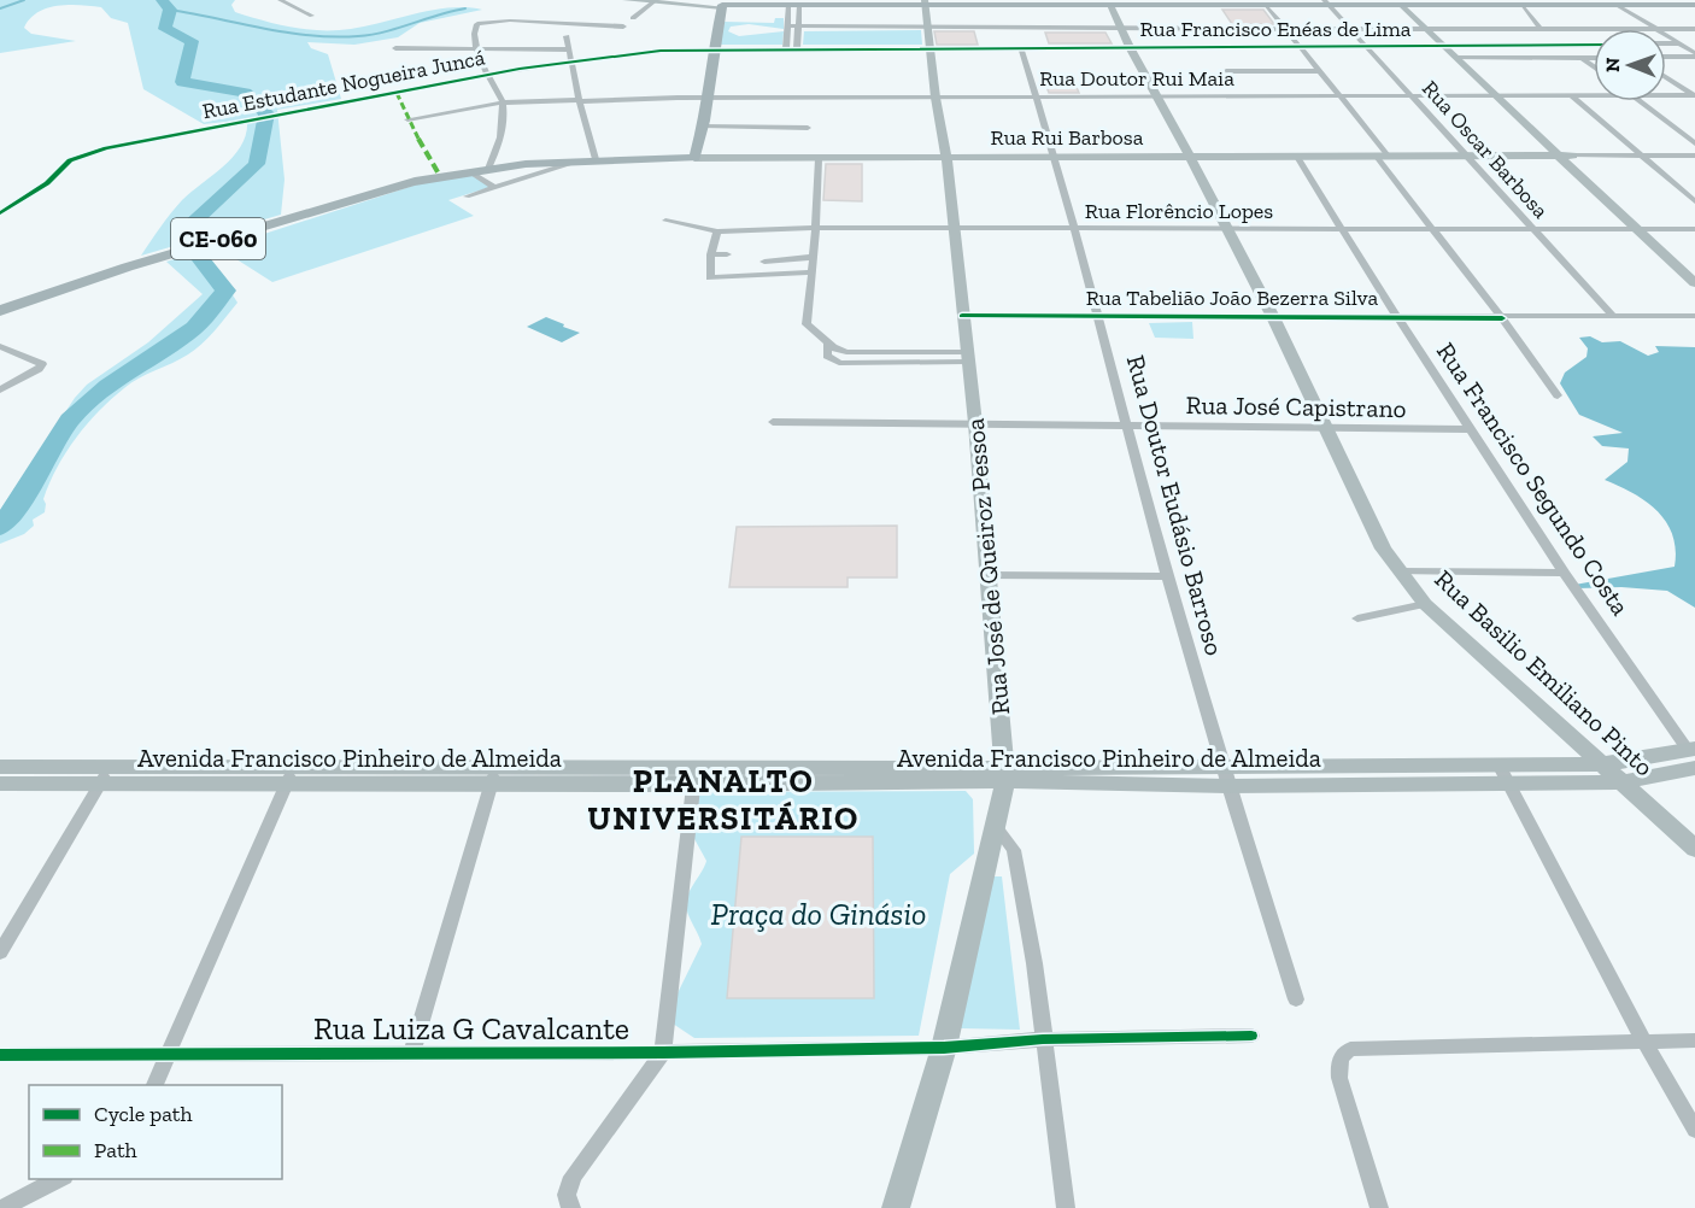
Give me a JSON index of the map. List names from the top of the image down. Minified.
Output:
{"streets":{"main road":["Rua Rui Barbosa","CE-060","Rua José de Queiroz Pessoa","Rua Basilio Emiliano Pinto","Avenida Francisco Pinheiro de Almeida"],"street":["Rua Francisco Enéas de Lima","Rua Doutor Rui Maia","Rua Estudante Nogueira Juncá","Rua Oscar Barbosa","Rua Florêncio Lopes","Rua Tabelião João Bezerra Silva","Rua José Capistrano","Rua Francisco Segundo Costa","Rua Doutor Eudásio Barroso","Rua Luiza G Cavalcante"]},"crossings":[["Rua Francisco Enéas de Lima","Rua Estudante Nogueira Juncá"],["Rua Francisco Enéas de Lima","Rua Oscar Barbosa"],["Rua Francisco Enéas de Lima","Rua Doutor Eudásio Barroso"],["Rua Francisco Enéas de Lima","Rua José de Queiroz Pessoa"],["Rua Francisco Enéas de Lima","Rua Basilio Emiliano Pinto"],["Rua Doutor Rui Maia","Rua Oscar Barbosa"],["Rua Doutor Rui Maia","Rua Doutor Eudásio Barroso"],["Rua Doutor Rui Maia","Rua José de Queiroz Pessoa"],["Rua Doutor Rui Maia","Rua Basilio Emiliano Pinto"],["Rua Rui Barbosa","Rua Oscar Barbosa"],["Rua Rui Barbosa","Rua Francisco Segundo Costa"],["Rua Rui Barbosa","Rua Doutor Eudásio Barroso"],["Rua Rui Barbosa","Rua José de Queiroz Pessoa"],["Rua Rui Barbosa","Rua Basilio Emiliano Pinto"],["Rua Oscar Barbosa","Rua Florêncio Lopes"],["Rua Oscar Barbosa","Rua Tabelião João Bezerra Silva"],["Rua Florêncio Lopes","Rua Francisco Segundo Costa"],["Rua Florêncio Lopes","Rua Doutor Eudásio Barroso"],["Rua Florêncio Lopes","Rua José de Queiroz Pessoa"],["Rua Florêncio Lopes","Rua Basilio Emiliano Pinto"],["Rua Tabelião João Bezerra Silva","Rua Francisco Segundo Costa"],["Rua Tabelião João Bezerra Silva","Rua Doutor Eudásio Barroso"],["Rua Tabelião João Bezerra Silva","Rua José de Queiroz Pessoa"],["Rua Tabelião João Bezerra Silva","Rua Basilio Emiliano Pinto"],["Rua José Capistrano","Rua Francisco Segundo Costa"],["Rua José Capistrano","Rua Doutor Eudásio Barroso"],["Rua José Capistrano","Rua José de Queiroz Pessoa"],["Rua José Capistrano","Rua Basilio Emiliano Pinto"],["Rua Francisco Segundo Costa","Avenida Francisco Pinheiro de Almeida"],["Rua Doutor Eudásio Barroso","Avenida Francisco Pinheiro de Almeida"],["Rua José de Queiroz Pessoa","Avenida Francisco Pinheiro de Almeida"],["Rua José de Queiroz Pessoa","Rua Luiza G Cavalcante"],["Rua Basilio Emiliano Pinto","Avenida Francisco Pinheiro de Almeida"]],"districts":["PLANALTO UNIVERSITÁRIO"],"parks":["Praça do Ginásio"],"legend":["Cycle path","Path"],"north":"left"}
